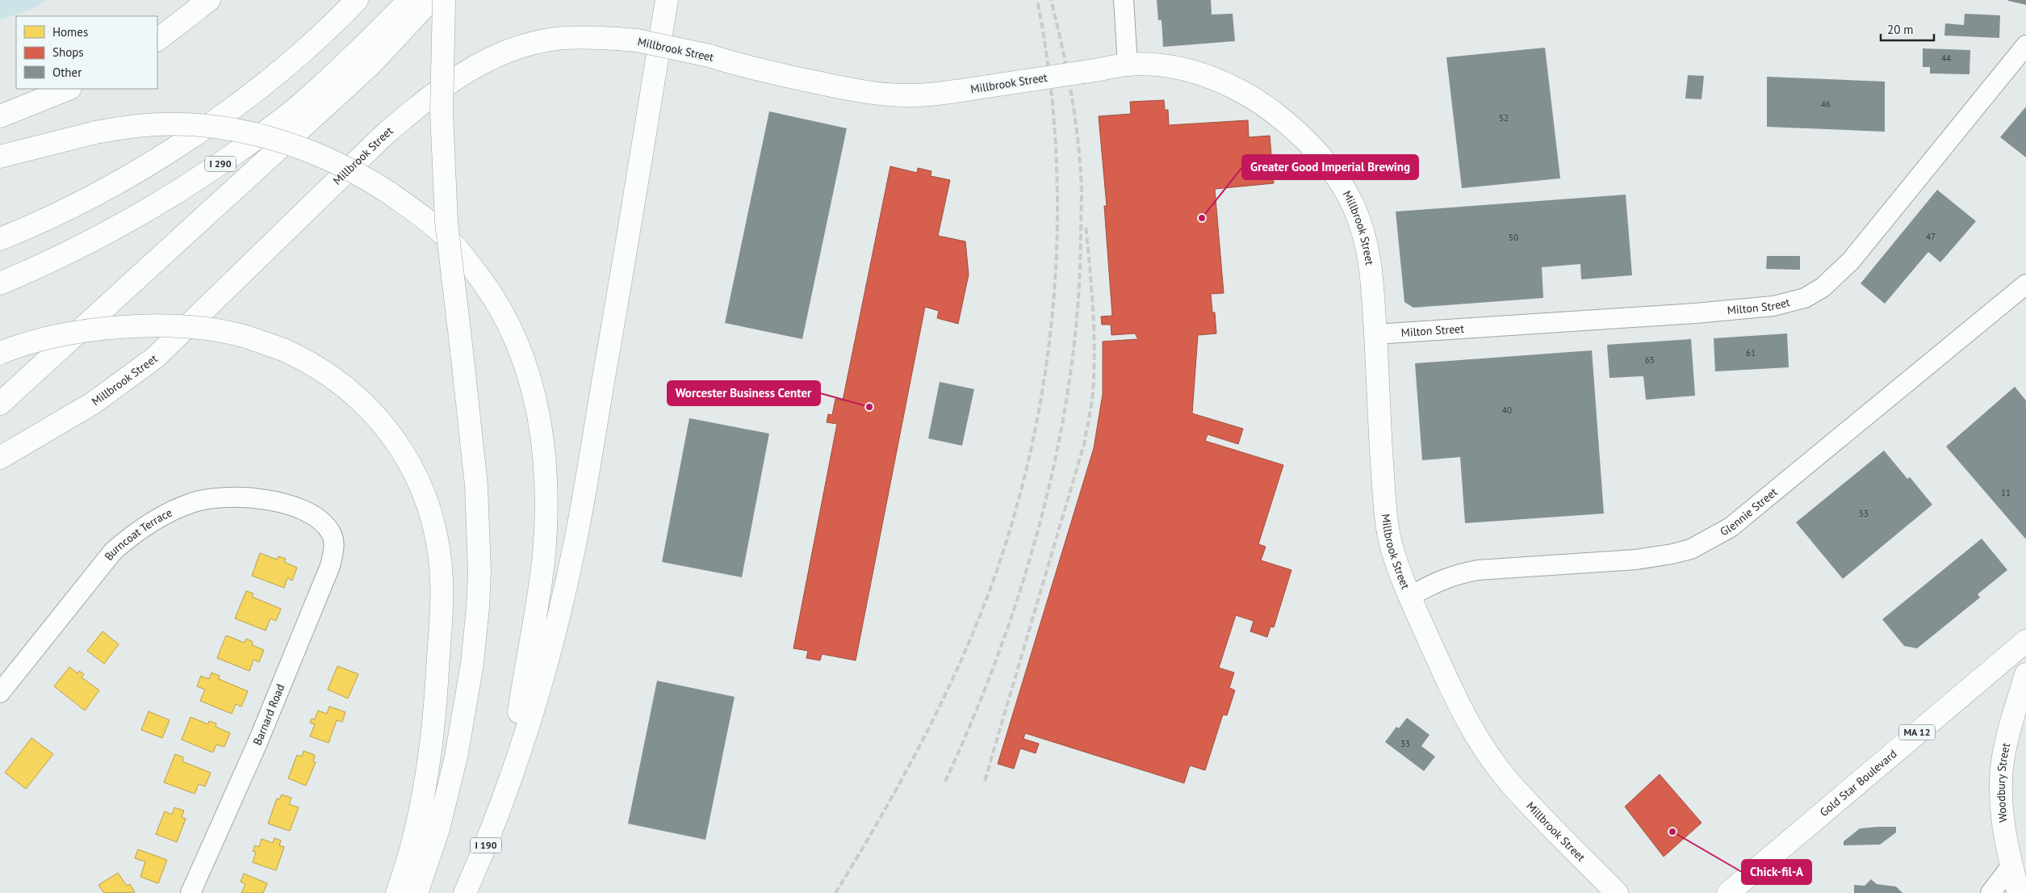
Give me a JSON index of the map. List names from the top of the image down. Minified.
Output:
{"streets":{"main road":["Millbrook Street","I 290","MA 12","Gold Star Boulevard","Woodbury Street","I 190"],"street":["Milton Street","Glennie Street","Burncoat Terrace","Barnard Road"]},"crossings":[["Millbrook Street","Milton Street"],["Millbrook Street","Glennie Street"],["Burncoat Terrace","Barnard Road"]],"places":["Greater Good Imperial Brewing","Worcester Business Center","Chick-fil-A"],"house_numbers":["44","46","52","47","50","61","65","40","11","53","33"],"legend":["Homes","Shops","Other"],"scale_bar":"20 m"}
